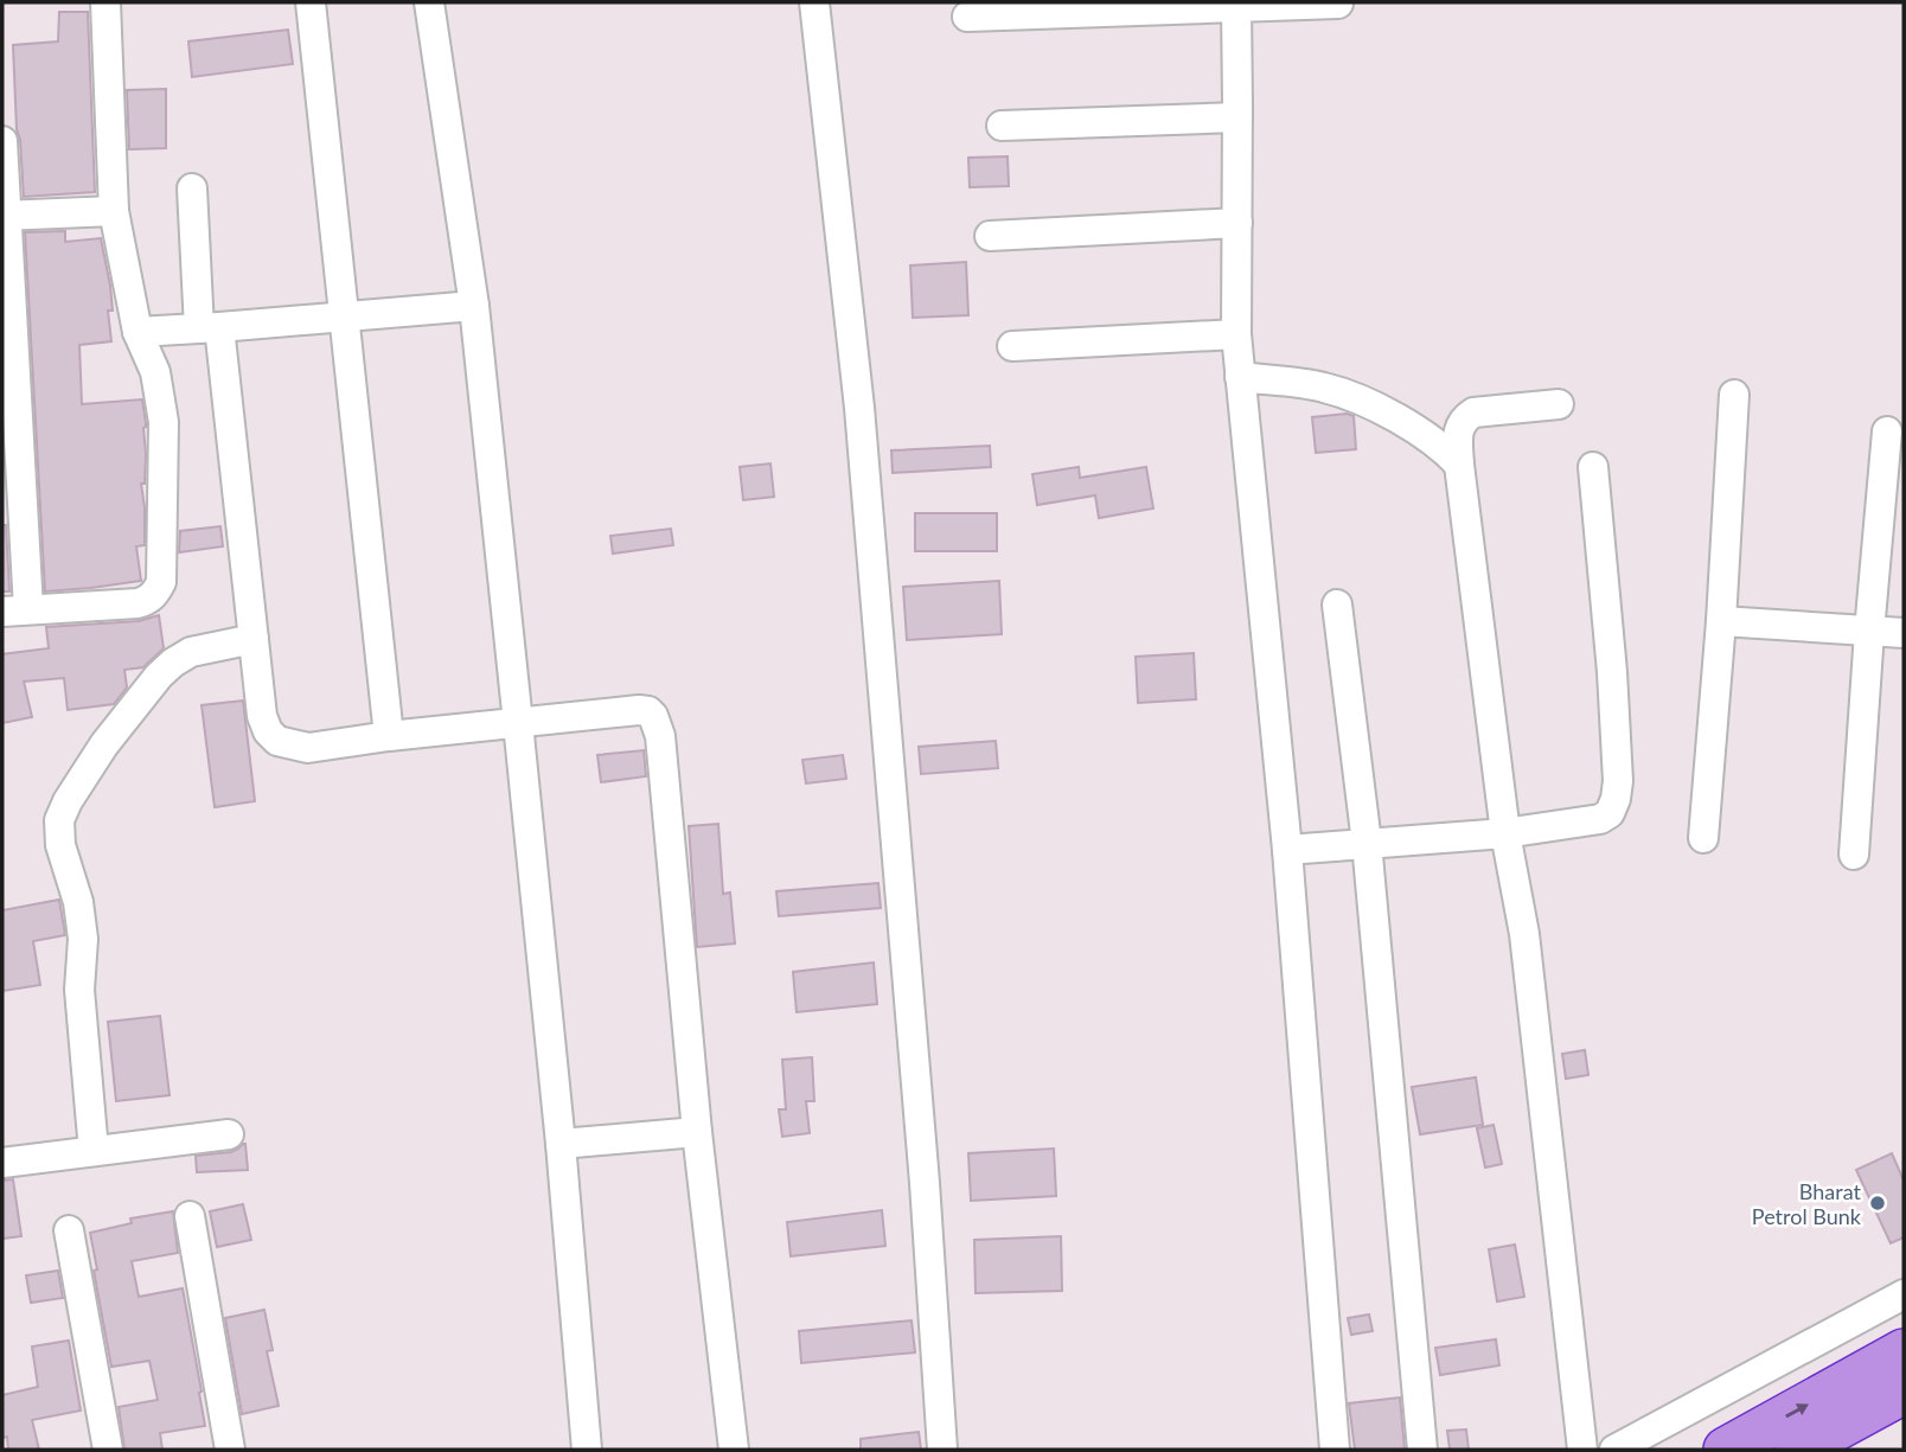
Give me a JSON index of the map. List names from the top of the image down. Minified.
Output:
{"places":["Bharat Petrol Bunk"]}
